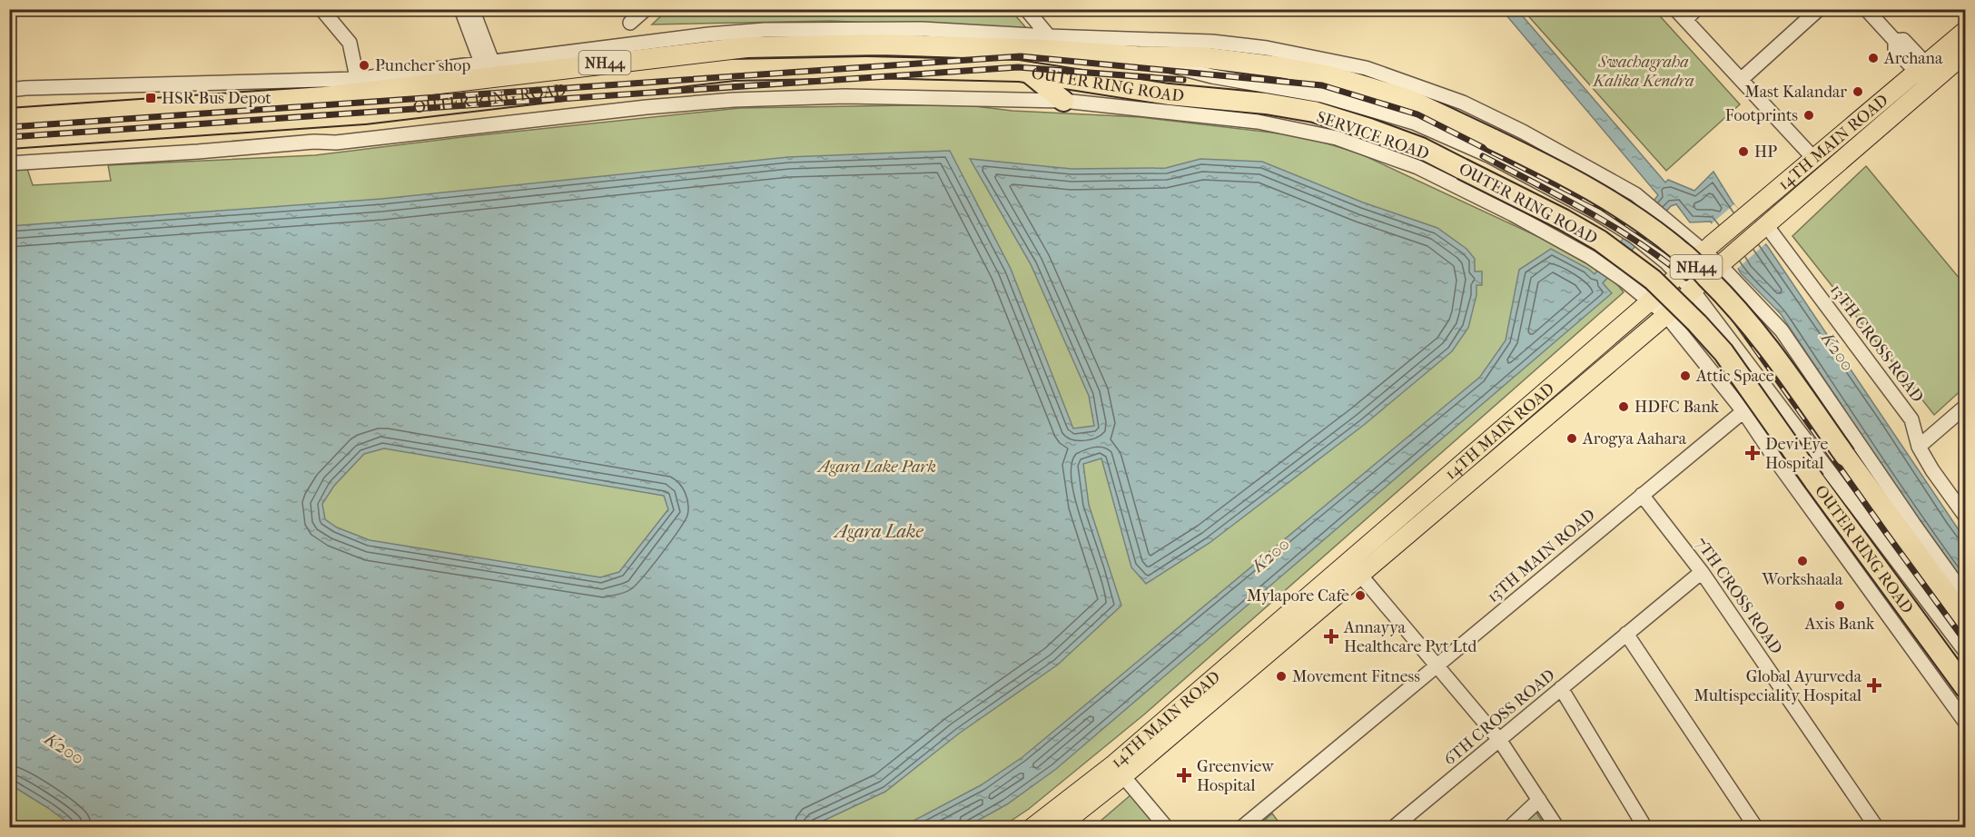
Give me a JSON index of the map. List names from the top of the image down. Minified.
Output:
{"streets":{"highway":["NH44","OUTER RING ROAD"],"main road":["14TH MAIN ROAD"],"street":["SERVICE ROAD","13TH CROSS ROAD","13TH MAIN ROAD","7TH CROSS ROAD","6TH CROSS ROAD"]},"crossings":[["OUTER RING ROAD","SERVICE ROAD"],["SERVICE ROAD","14TH MAIN ROAD"],["SERVICE ROAD","13TH MAIN ROAD"],["14TH MAIN ROAD","13TH CROSS ROAD"],["13TH MAIN ROAD","7TH CROSS ROAD"],["7TH CROSS ROAD","6TH CROSS ROAD"]],"water":["K200","Agara Lake"],"parks":["Swachagraha Kalika Kendra","Agara Lake Park"],"places":{"other":["Archana","Puncher shop","Mast Kalandar","Footprints","HP","Attic Space","HDFC Bank","Arogya Aahara","Workshaala","Mylapore Cafe","Axis Bank","Movement Fitness"],"transit":["HSR Bus Depot"],"health":["Devi Eye Hospital","Annayya Healthcare Pvt Ltd","Global Ayurveda Multispeciality Hospital","Greenview Hospital"]}}
